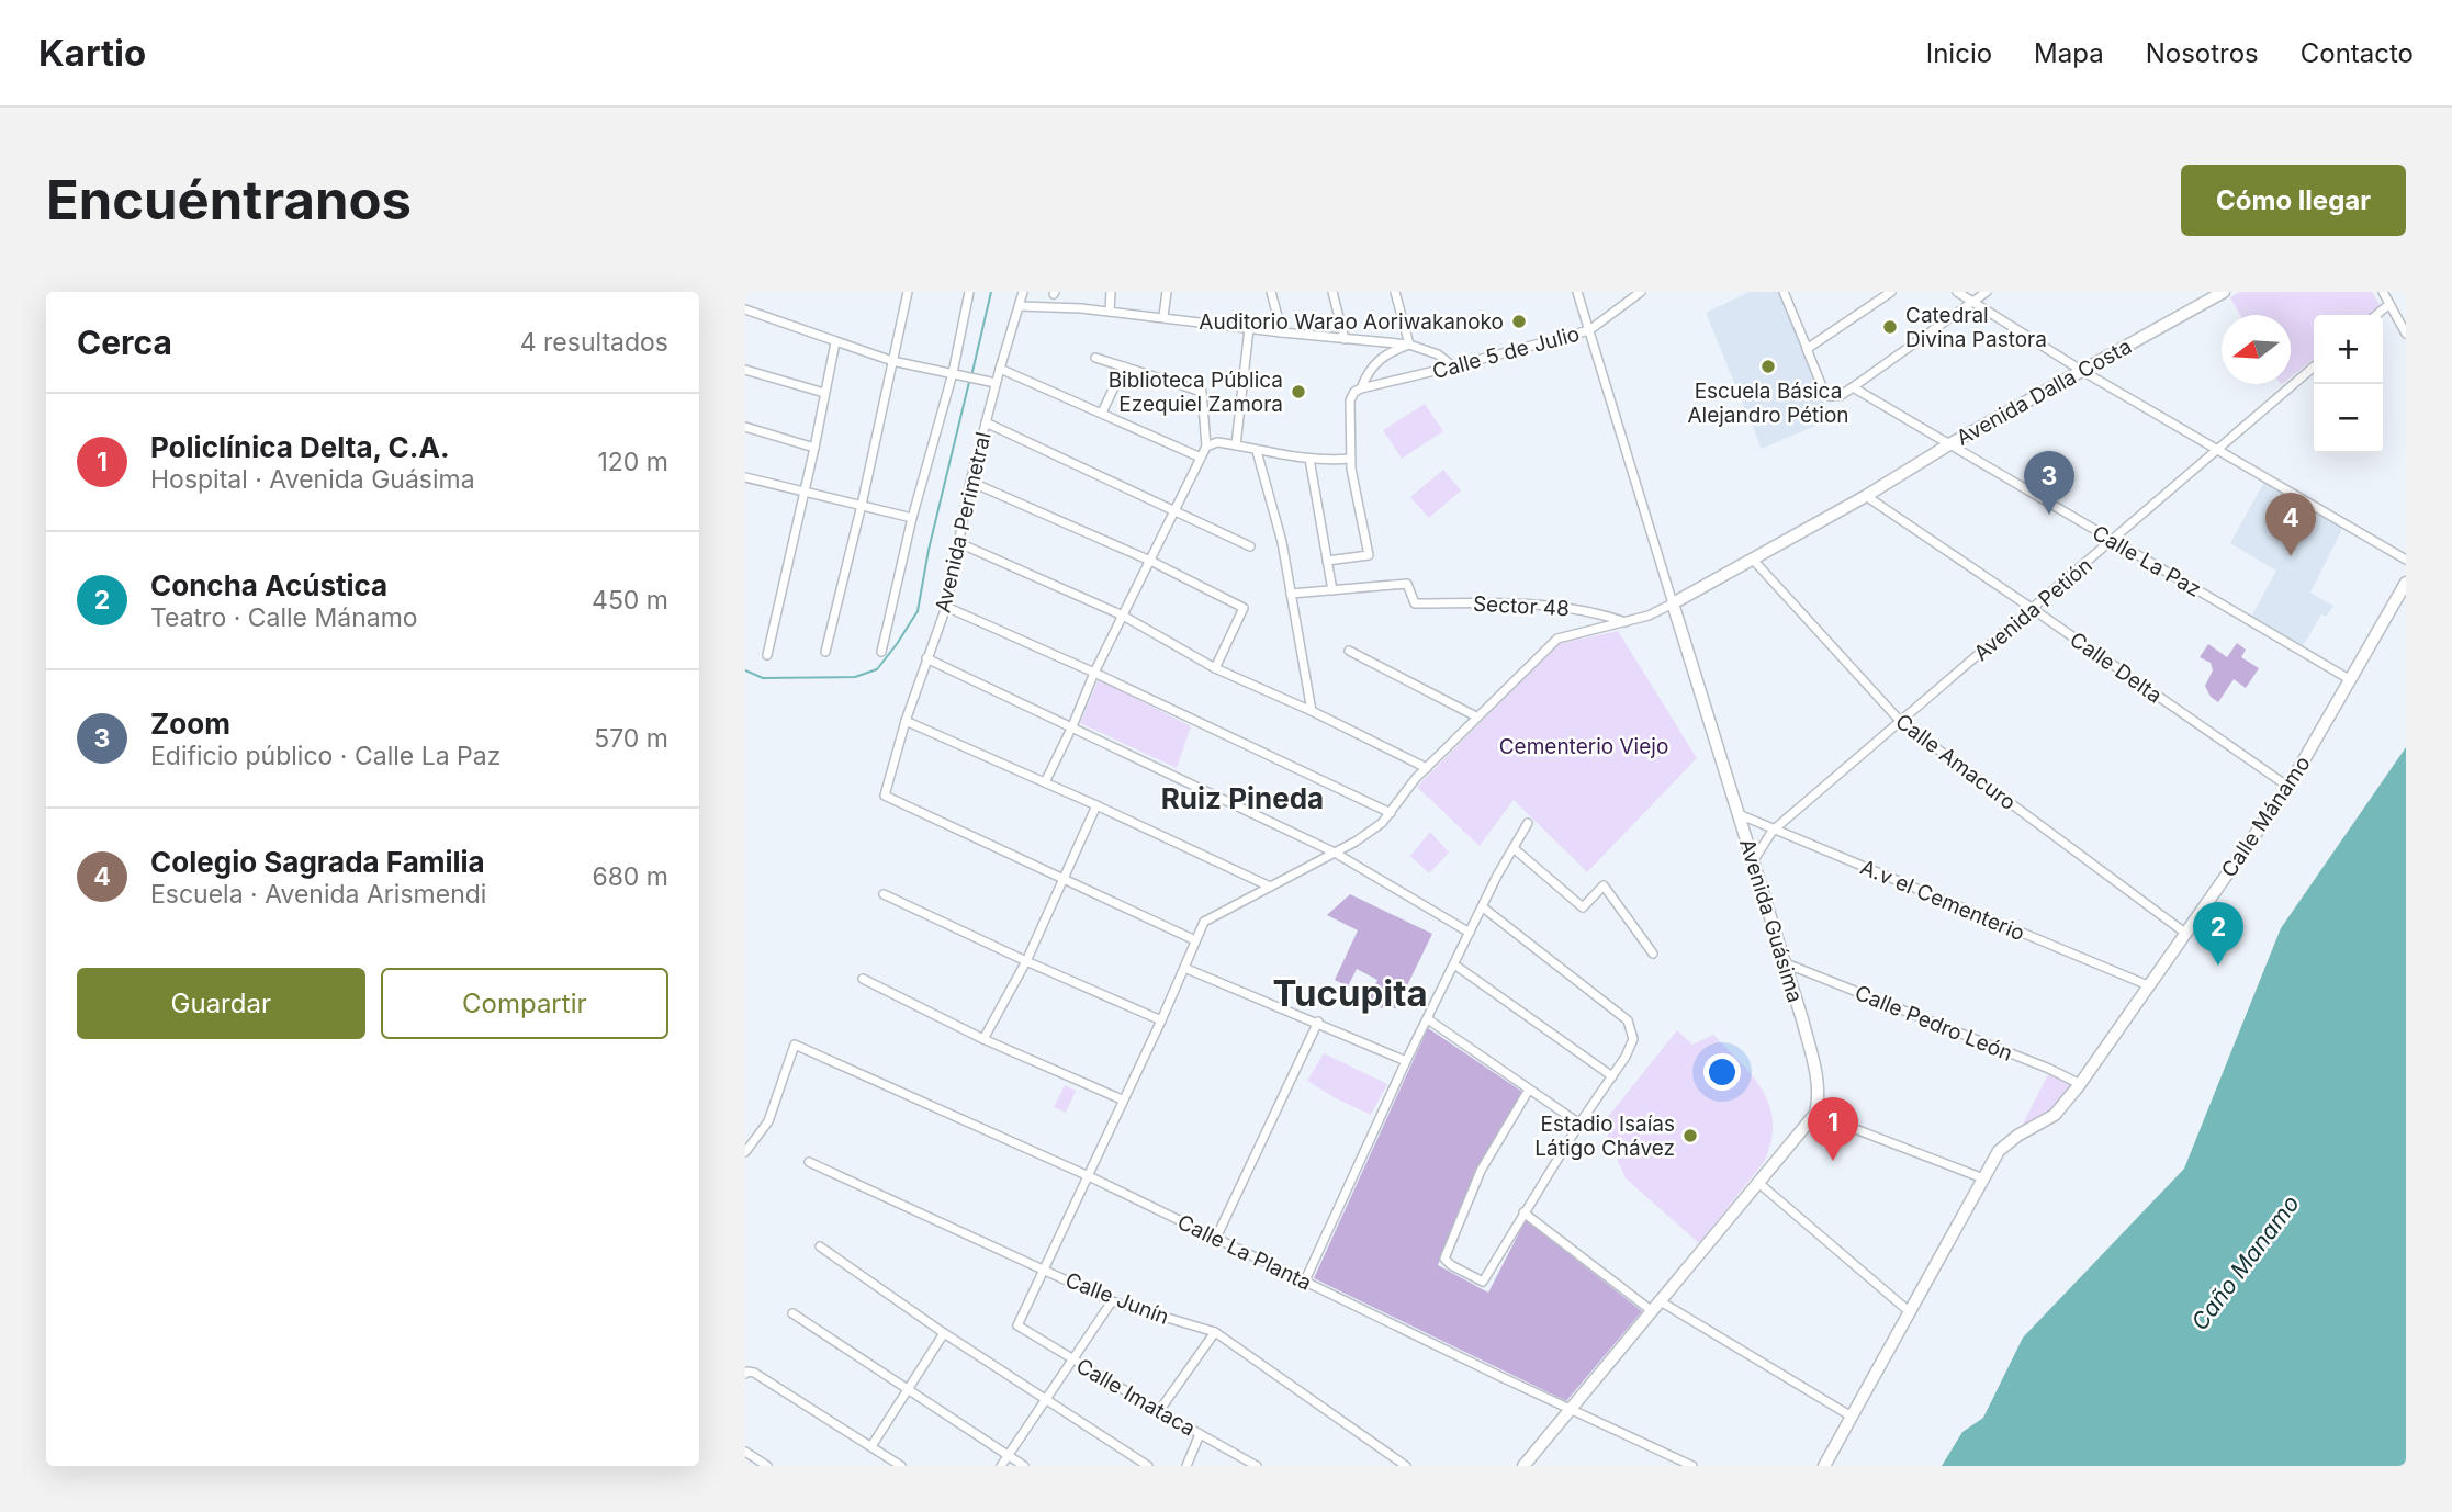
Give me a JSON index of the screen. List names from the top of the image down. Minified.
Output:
{"streets":{"main road":["Avenida Dalla Costa","Calle Mánamo","Avenida Guásima"],"street":["Calle 5 de Julio","Avenida Perimetral","Calle La Paz","Sector 48","Avenida Petión","Calle Delta","Calle Amacuro","A.v el Cementerio","Calle Pedro León","Calle La Planta","Calle Junín","Calle Imataca"]},"crossings":[["Calle 5 de Julio","Avenida Guásima"],["Avenida Dalla Costa","Calle La Paz"],["Avenida Dalla Costa","Calle Delta"],["Avenida Dalla Costa","Calle Amacuro"],["Avenida Dalla Costa","Avenida Guásima"],["Calle La Paz","Avenida Petión"],["Calle La Paz","Calle Mánamo"],["Avenida Petión","Calle Delta"],["Avenida Petión","Calle Amacuro"],["Avenida Petión","A.v el Cementerio"],["Avenida Petión","Avenida Guásima"],["Calle Delta","Calle Mánamo"],["Calle Amacuro","Calle Mánamo"],["Calle Mánamo","A.v el Cementerio"],["Calle Mánamo","Calle Pedro León"],["A.v el Cementerio","Avenida Guásima"],["Avenida Guásima","Calle Pedro León"],["Calle Junín","Calle Imataca"]],"districts":["Ruiz Pineda","Tucupita"],"water":["Caño Manamo"],"parks":["Cementerio Viejo"],"places":["Auditorio Warao Aoriwakanoko","Catedral Divina Pastora","Escuela Básica Alejandro Pétion","Biblioteca Pública Ezequiel Zamora","Estadio Isaías Látigo Chávez"],"north":"left","page":{"header":"Kartio","nav":["Inicio","Mapa","Nosotros","Contacto"],"buttons":["Cómo llegar",["Guardar","Compartir"]],"title":"Encuéntranos","heading":["Cerca","4 resultados"],"map_buttons":["+","−"],"list":[{"mark":"1","name":"Policlínica Delta, C.A.","note":"Hospital · Avenida Guásima","value":"120 m"},{"mark":"2","name":"Concha Acústica","note":"Teatro · Calle Mánamo","value":"450 m"},{"mark":"3","name":"Zoom","note":"Edificio público · Calle La Paz","value":"570 m"},{"mark":"4","name":"Colegio Sagrada Familia","note":"Escuela · Avenida Arismendi","value":"680 m"}],"pins":["3","4","2","1"]}}
